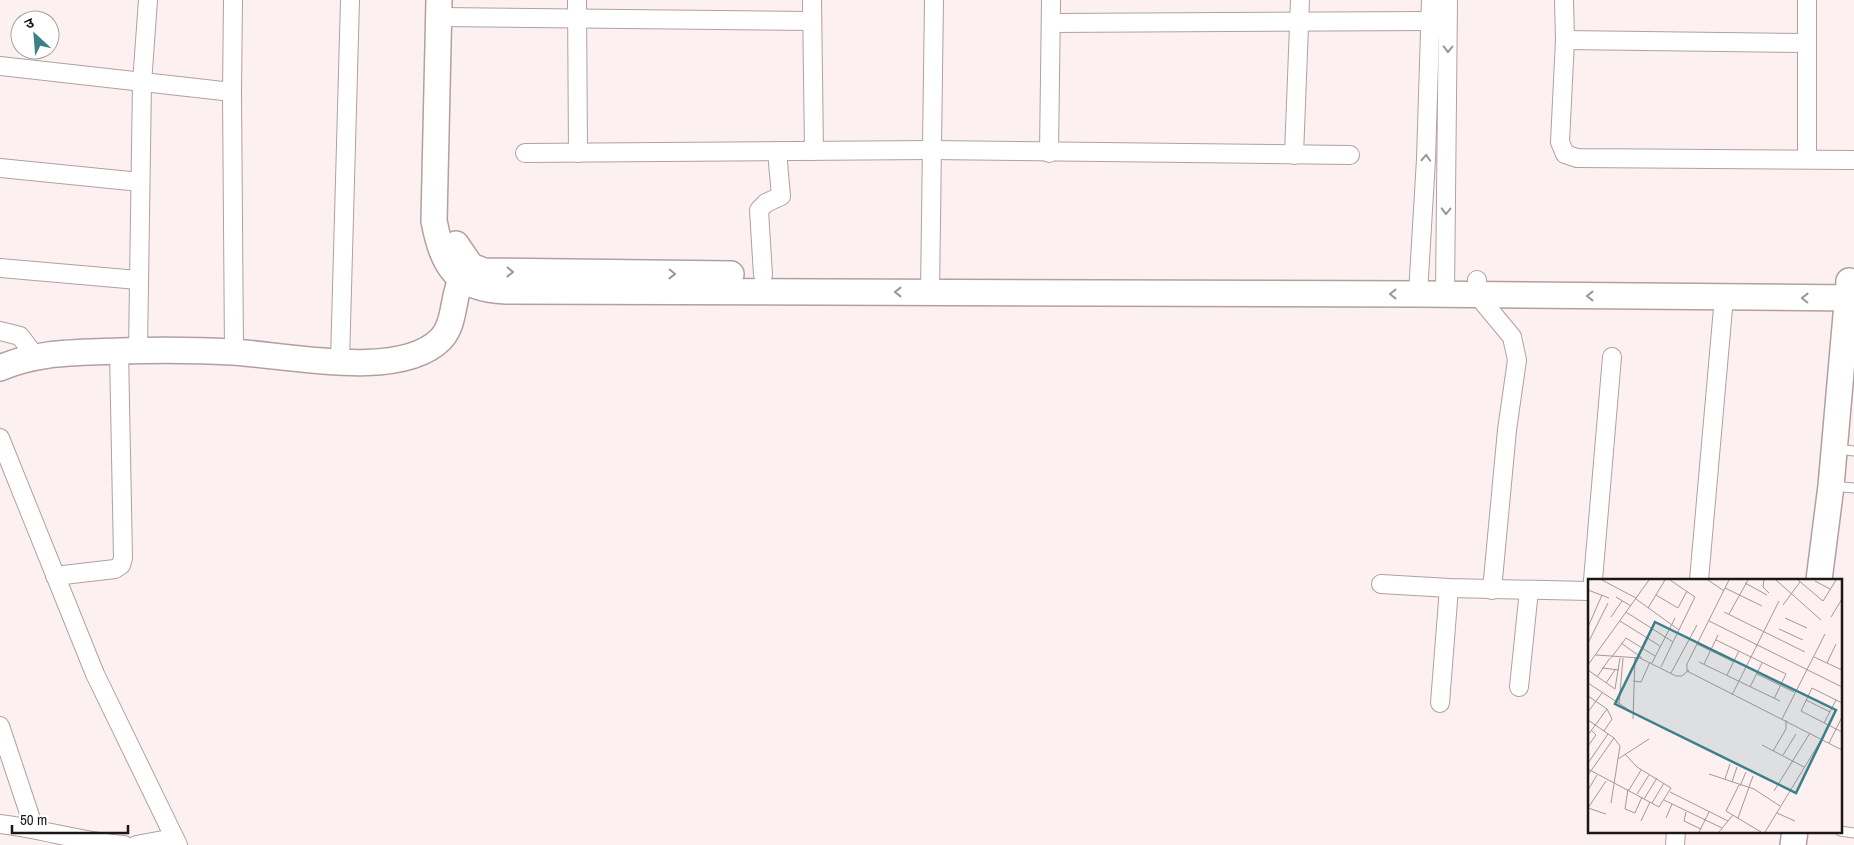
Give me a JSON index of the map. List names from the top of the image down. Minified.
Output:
{"scale_bar":"50 m","north":"top left"}
